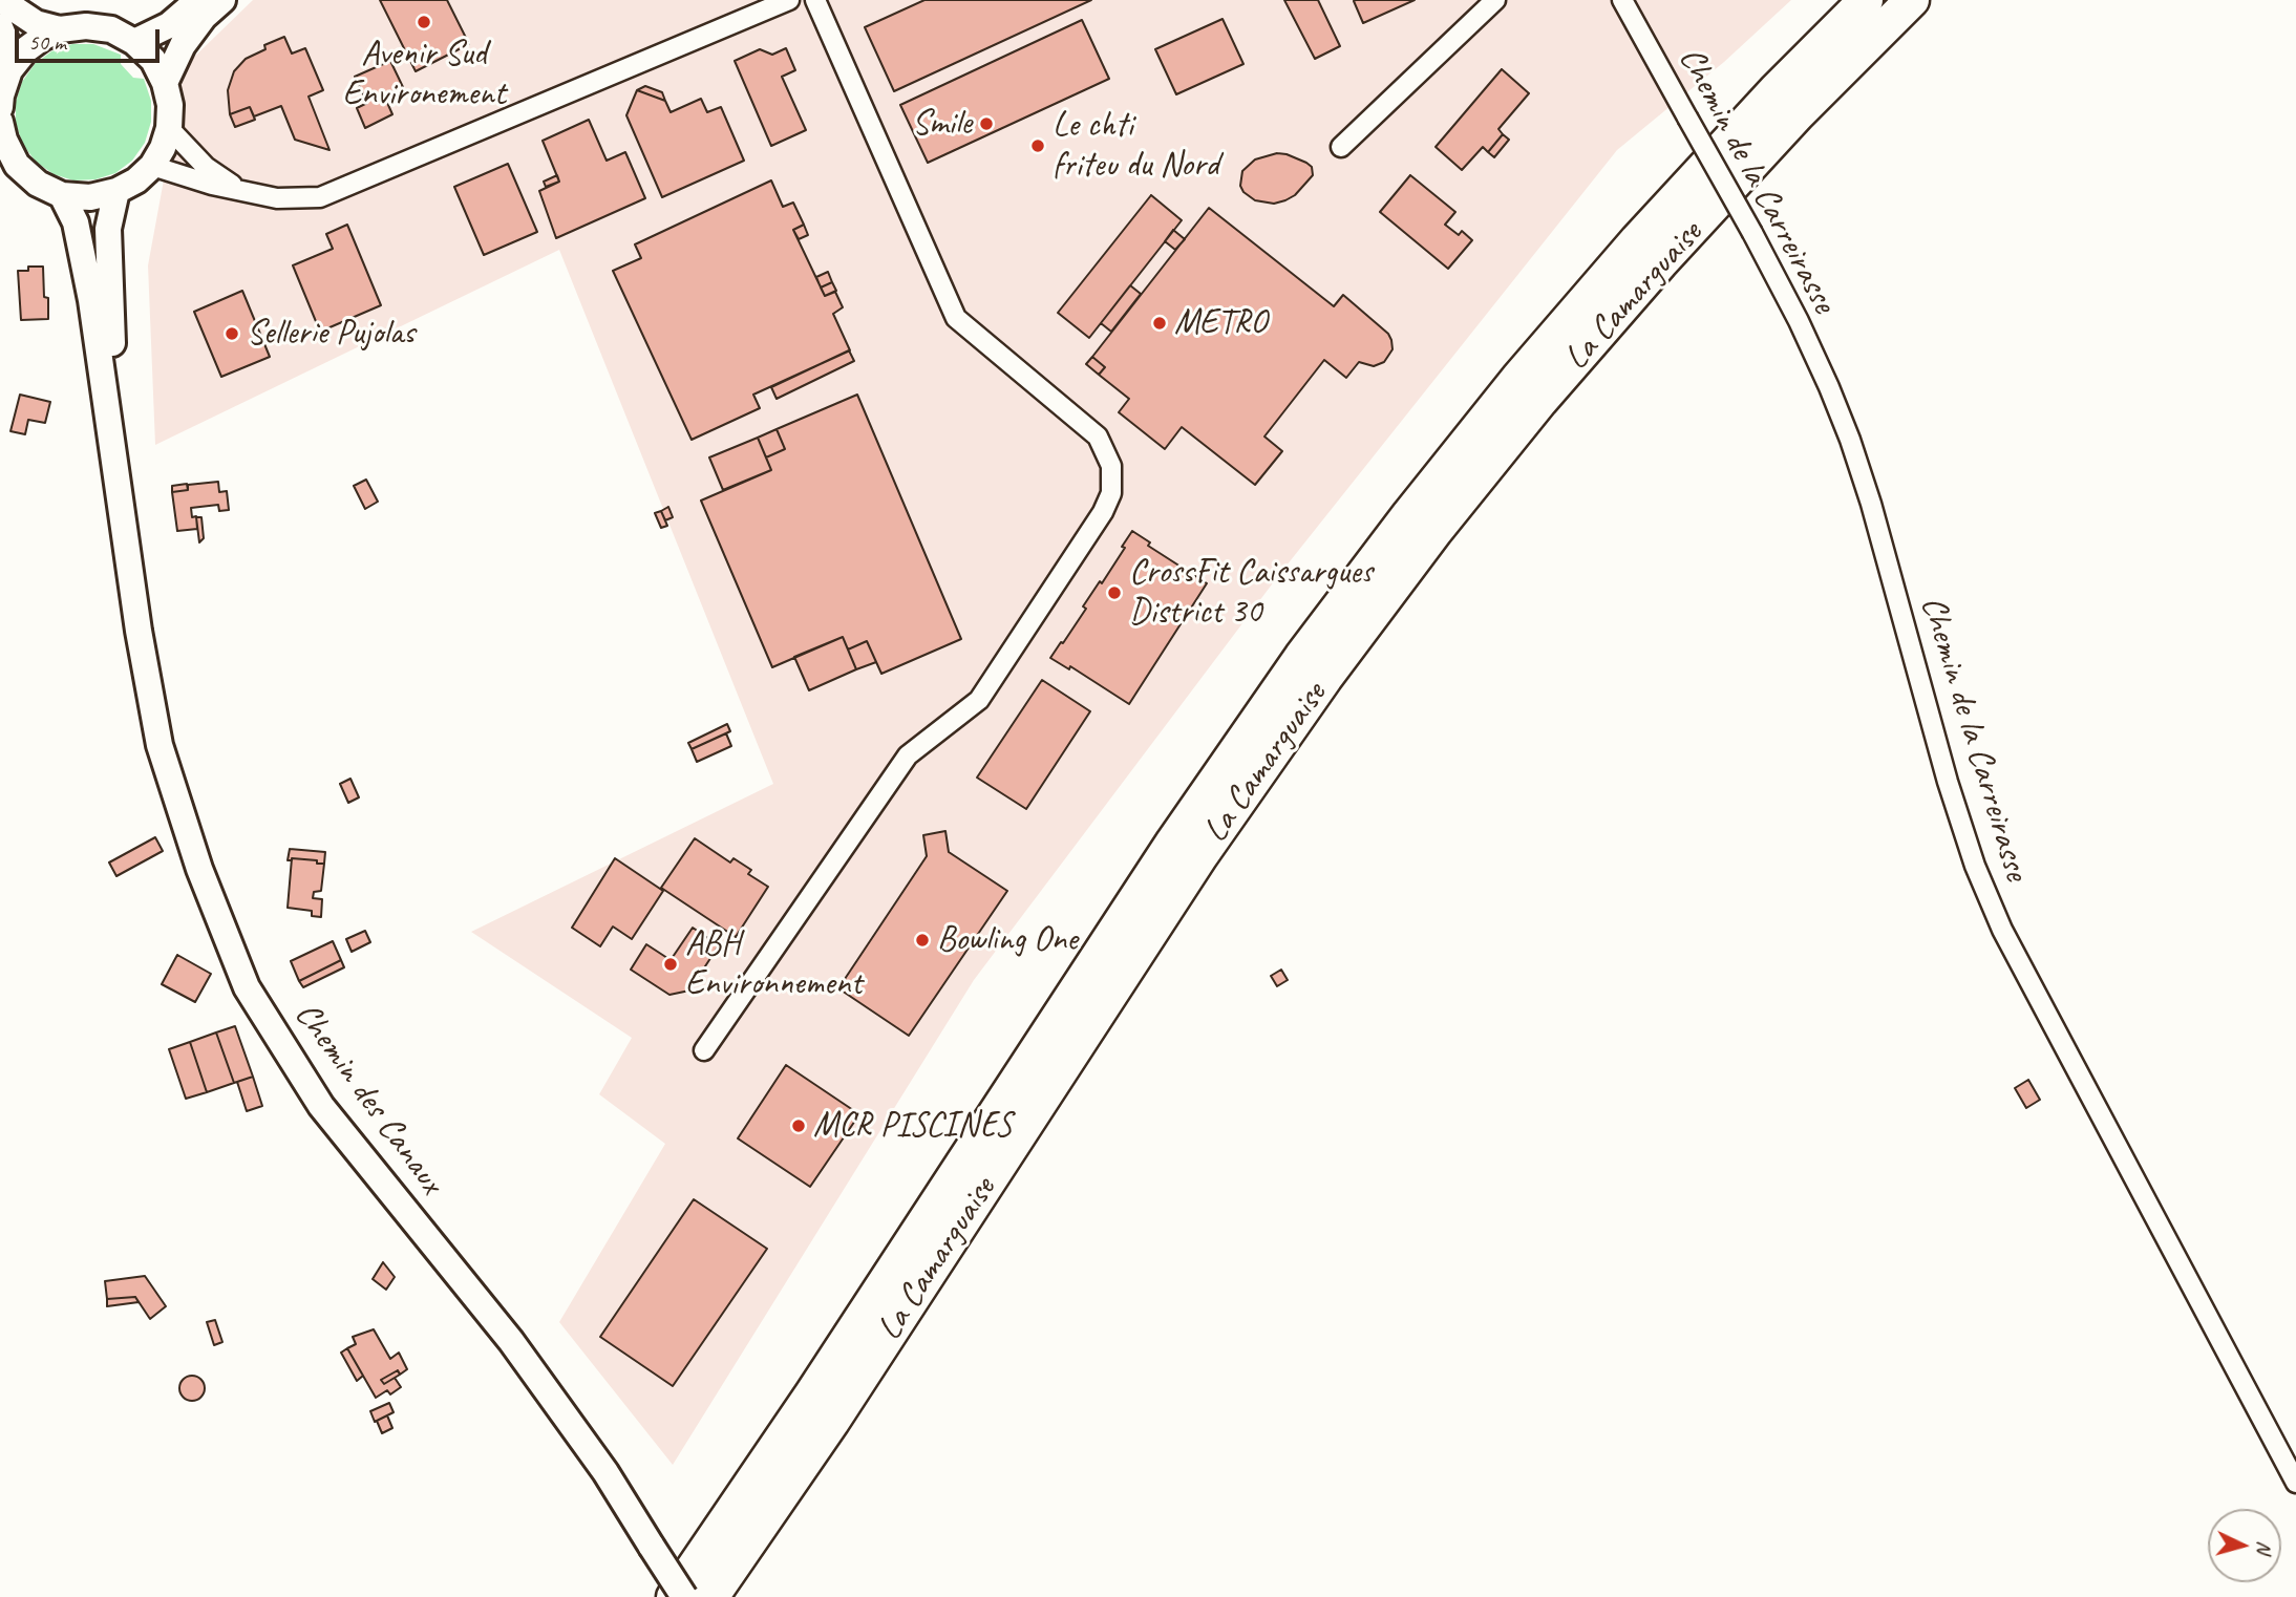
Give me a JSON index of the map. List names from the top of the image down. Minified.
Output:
{"streets":{"highway":["La Camarguaise"],"main road":["Chemin des Canaux"],"street":["Chemin de la Carreirasse"]},"places":["Avenir Sud Environement","Smile","Le chti friteu du Nord","METRO","Sellerie Pujolas","CrossFit Caissargues District 30","Bowling One","ABH Environnement","MCR PISCINES"],"scale_bar":"50 m","north":"right"}
